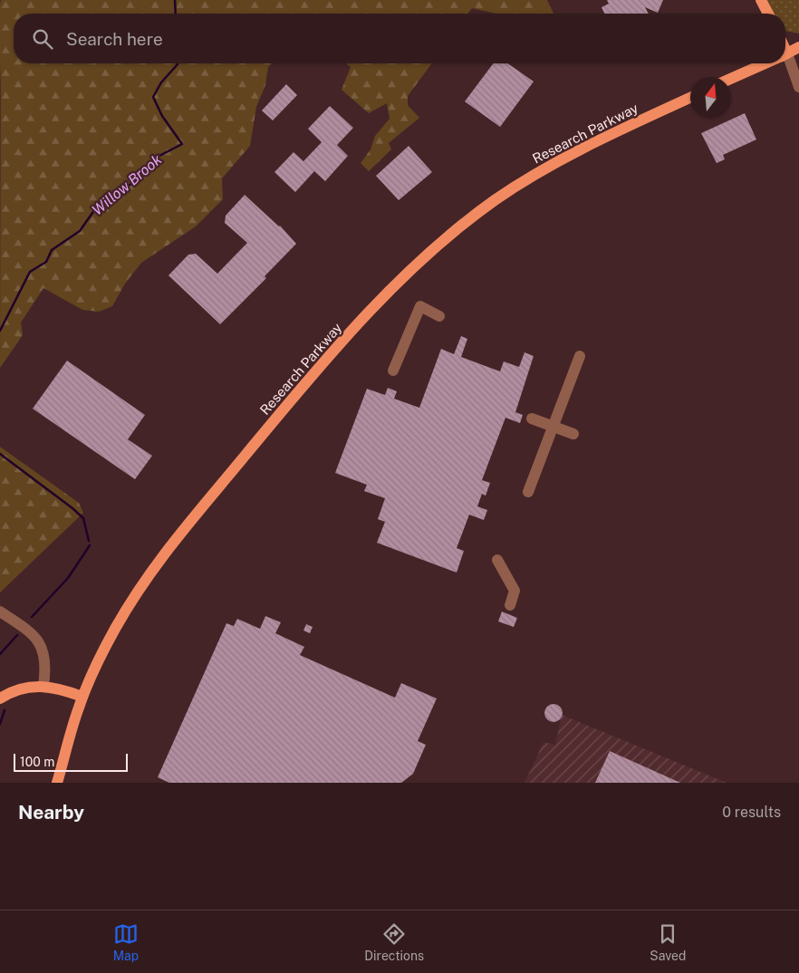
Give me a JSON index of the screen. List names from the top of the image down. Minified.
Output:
{"streets":{"main road":["Research Parkway"]},"water":["Willow Brook"],"scale_bar":"100 m","north":"top","page":{"search":"Search here","scale":"100 m","heading":["Nearby","0 results"],"nav":["Map","Directions","Saved"]}}
